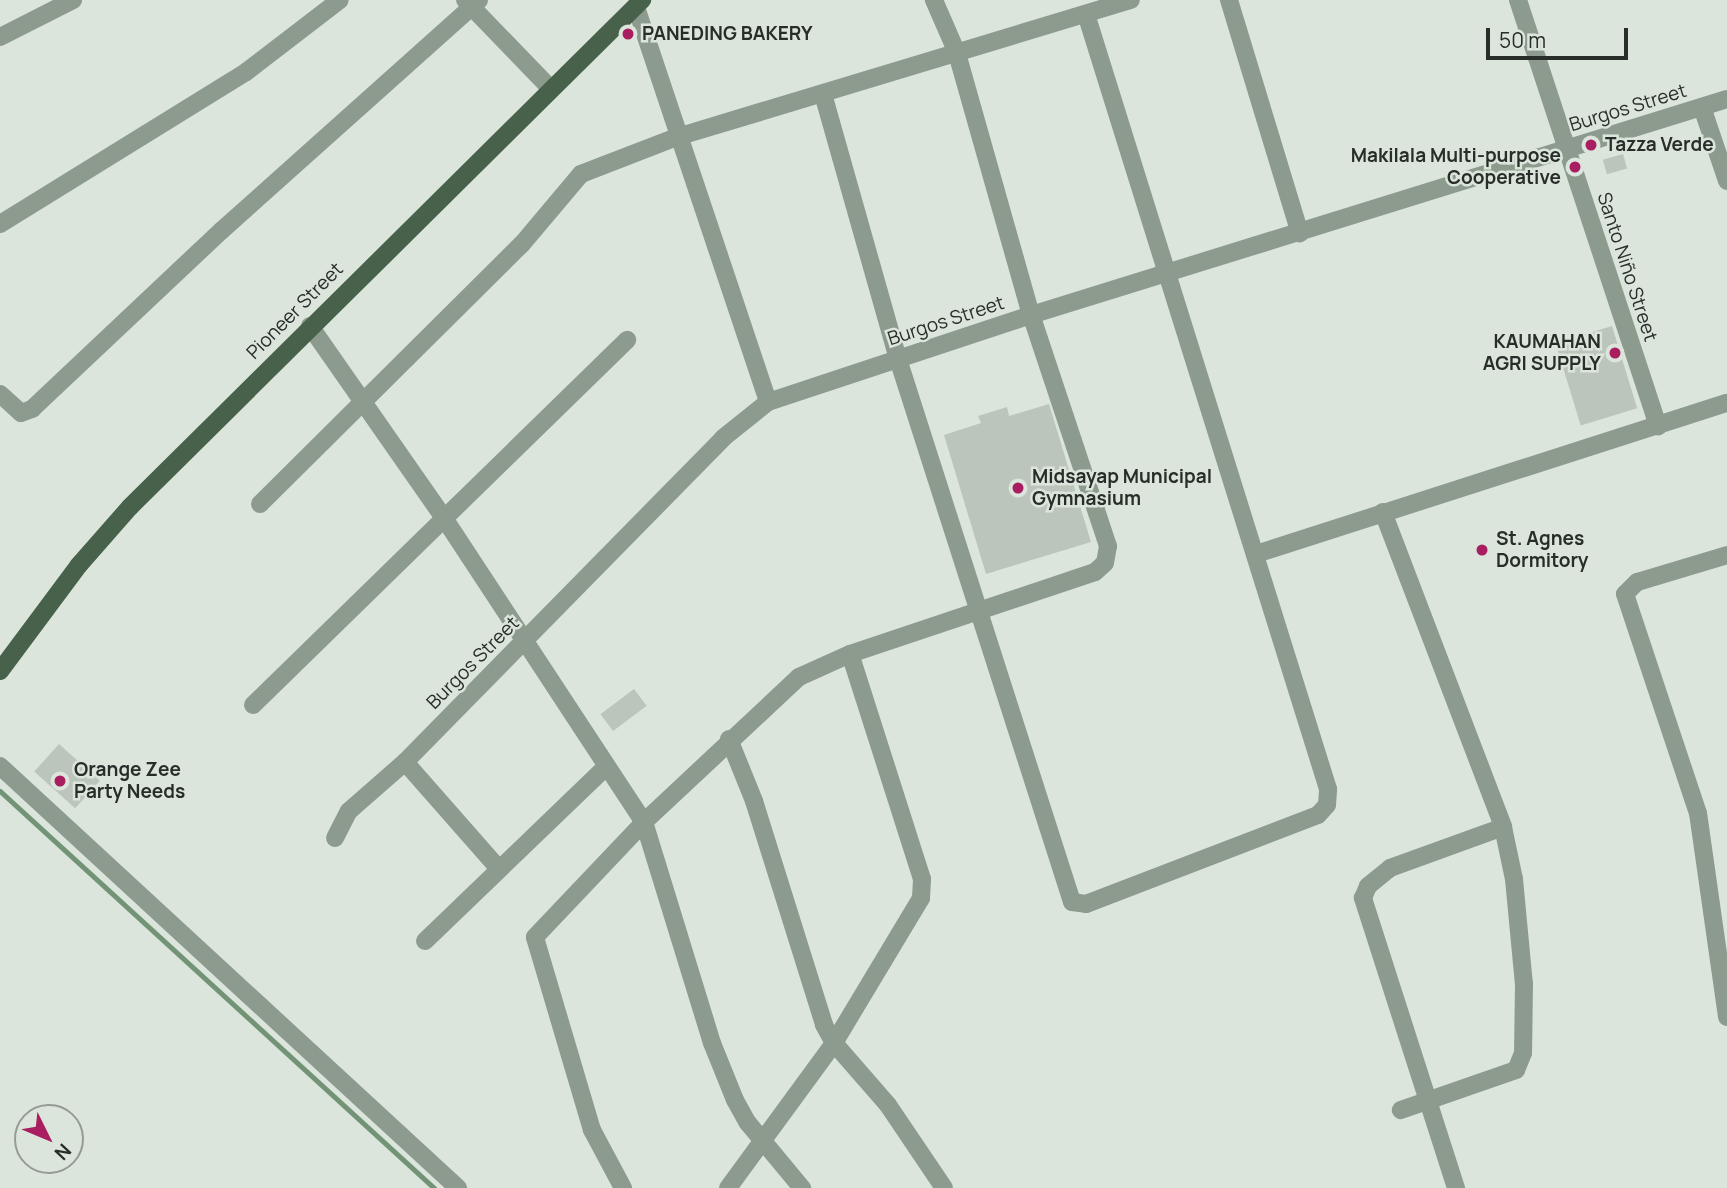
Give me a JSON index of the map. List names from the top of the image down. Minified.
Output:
{"streets":{"main road":["Pioneer Street"],"street":["Burgos Street","Santo Niño Street"]},"crossings":[["Burgos Street","Santo Niño Street"]],"places":["PANEDING BAKERY","Tazza Verde","Makilala Multi-purpose Cooperative","KAUMAHAN AGRI SUPPLY","Midsayap Municipal Gymnasium","St. Agnes Dormitory","Orange Zee Party Needs"],"scale_bar":"50 m","north":"bottom right"}
